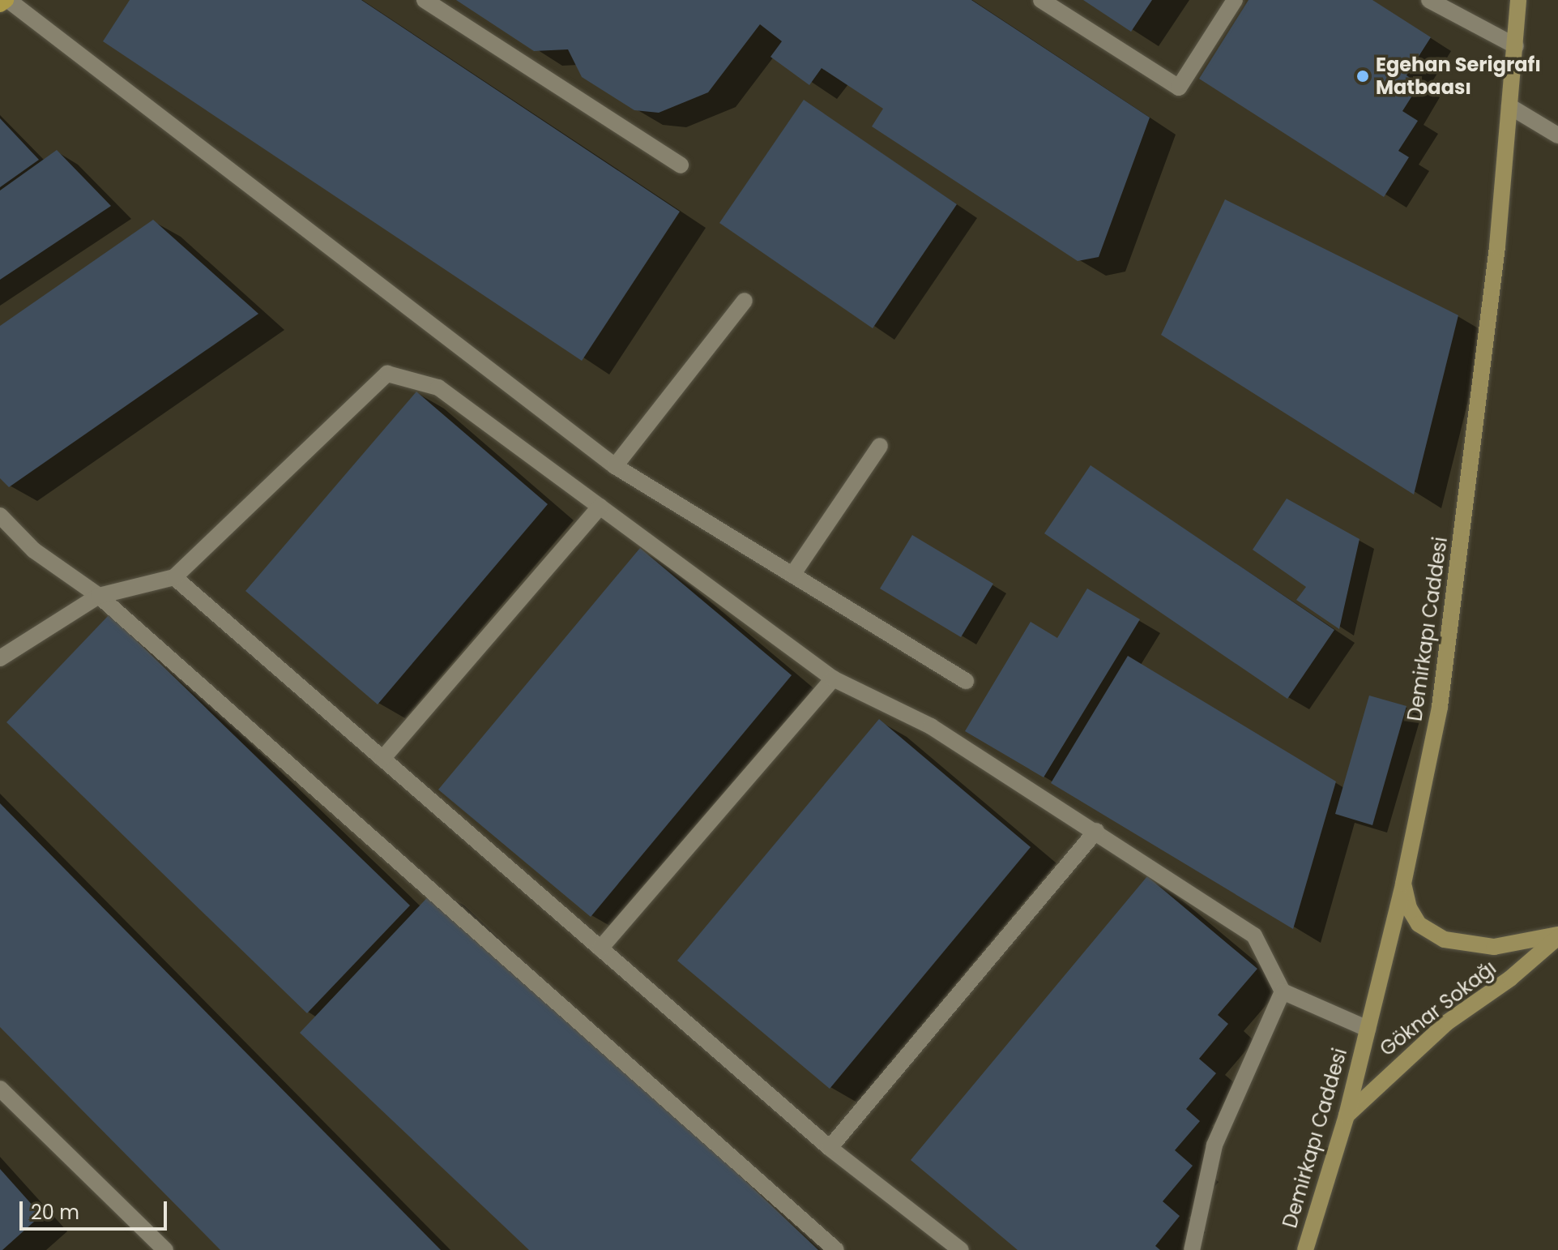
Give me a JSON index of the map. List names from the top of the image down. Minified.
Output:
{"streets":{"street":["Demirkapı Caddesi","Göknar Sokağı"]},"crossings":[["Demirkapı Caddesi","Göknar Sokağı"]],"places":["Egehan Serigrafı Matbaası"],"scale_bar":"20 m"}
